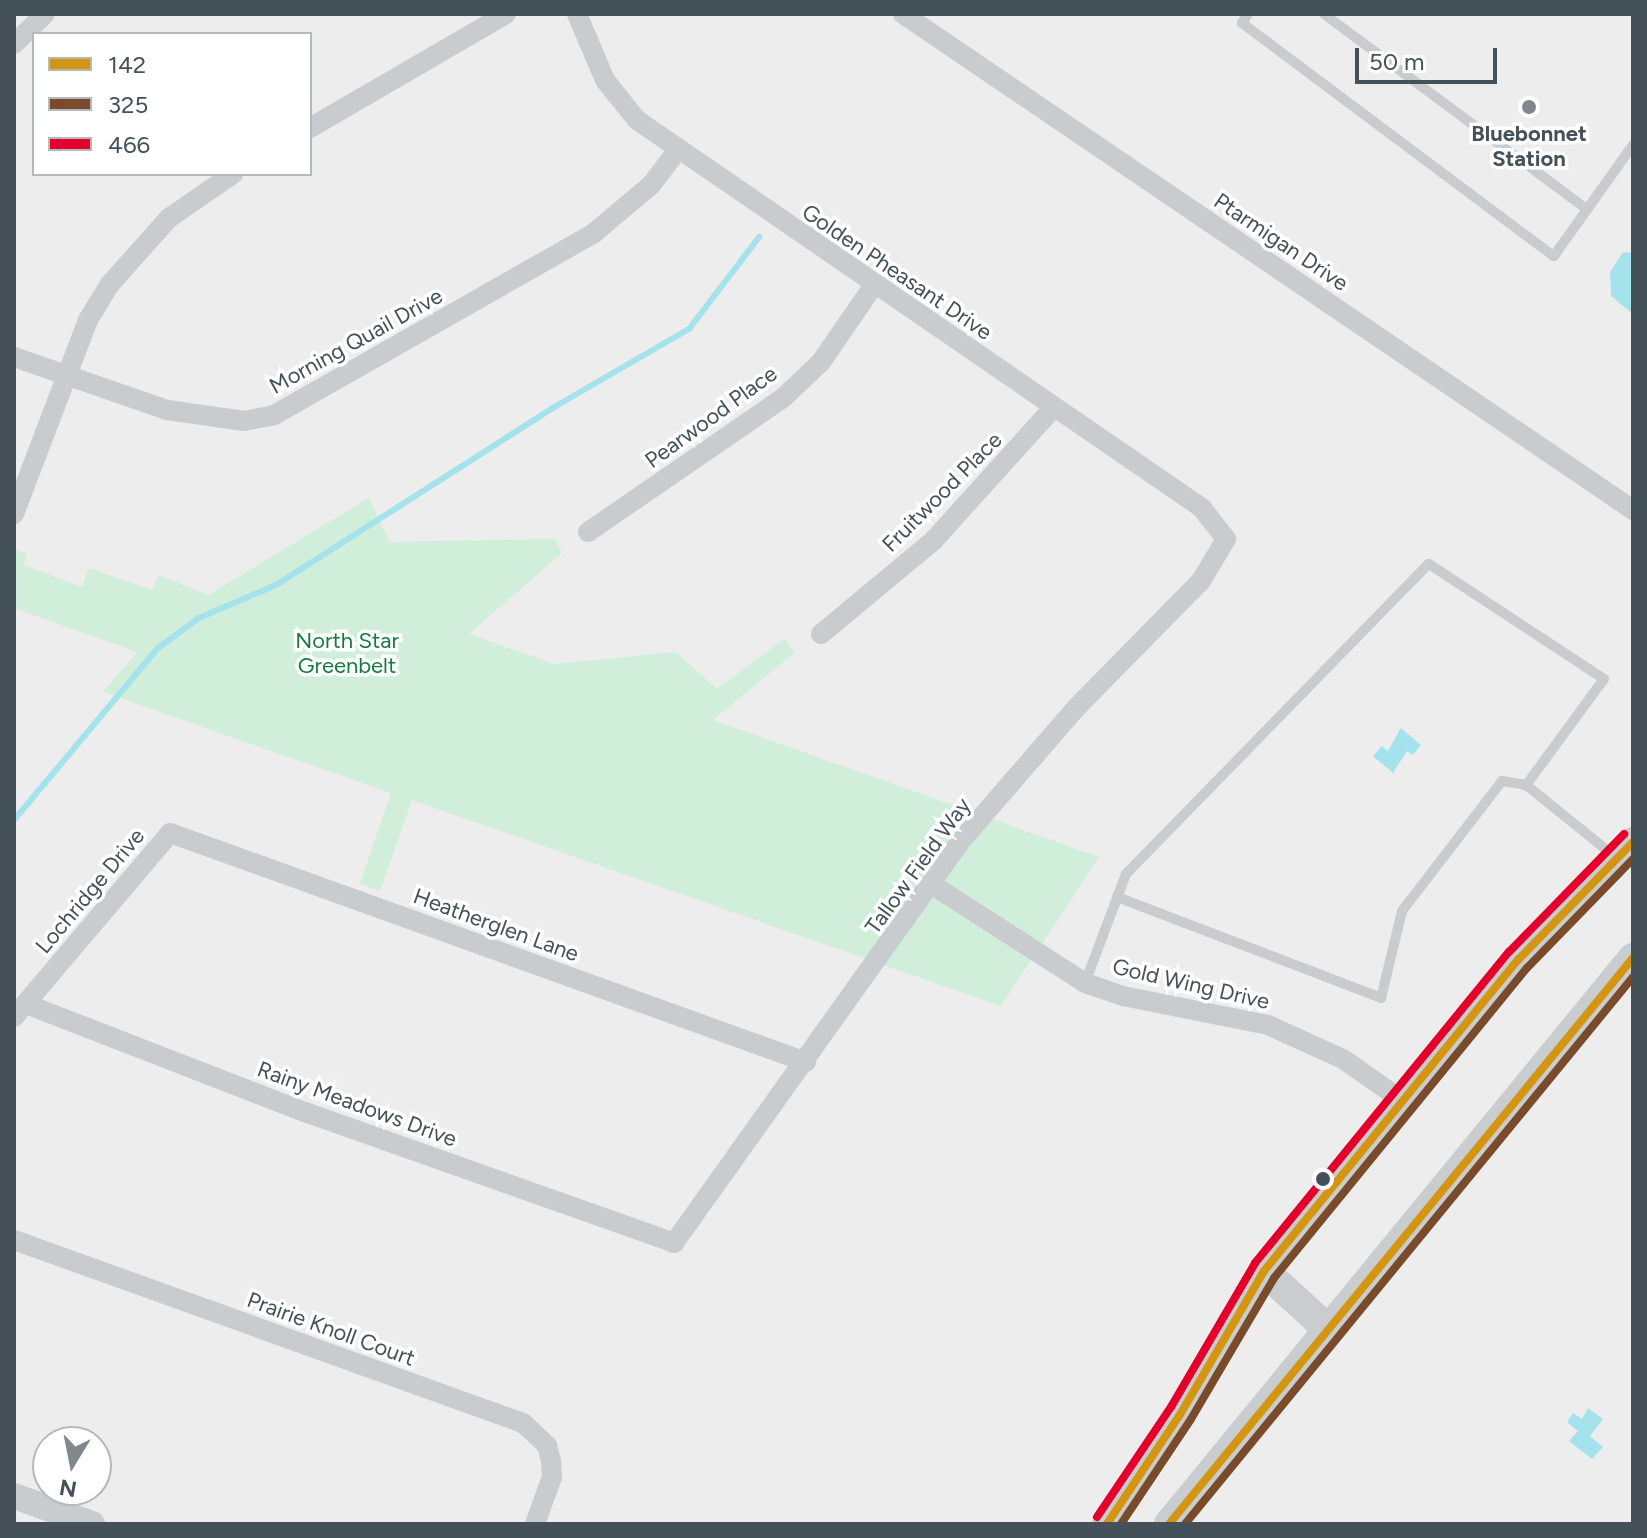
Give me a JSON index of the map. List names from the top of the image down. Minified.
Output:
{"streets":{"street":["Ptarmigan Drive","Golden Pheasant Drive","Morning Quail Drive","Pearwood Place","Fruitwood Place","Tallow Field Way","Lochridge Drive","Heatherglen Lane","Gold Wing Drive","Rainy Meadows Drive","Prairie Knoll Court"]},"crossings":[["Golden Pheasant Drive","Morning Quail Drive"],["Golden Pheasant Drive","Pearwood Place"],["Golden Pheasant Drive","Fruitwood Place"],["Golden Pheasant Drive","Tallow Field Way"],["Tallow Field Way","Heatherglen Lane"],["Tallow Field Way","Gold Wing Drive"],["Tallow Field Way","Rainy Meadows Drive"],["Lochridge Drive","Heatherglen Lane"],["Lochridge Drive","Rainy Meadows Drive"]],"parks":["North Star Greenbelt"],"places":["Bluebonnet Station"],"lines":["transit line 466","transit line 142","transit line 325"],"legend":["142","325","466"],"scale_bar":"50 m","north":"bottom"}
